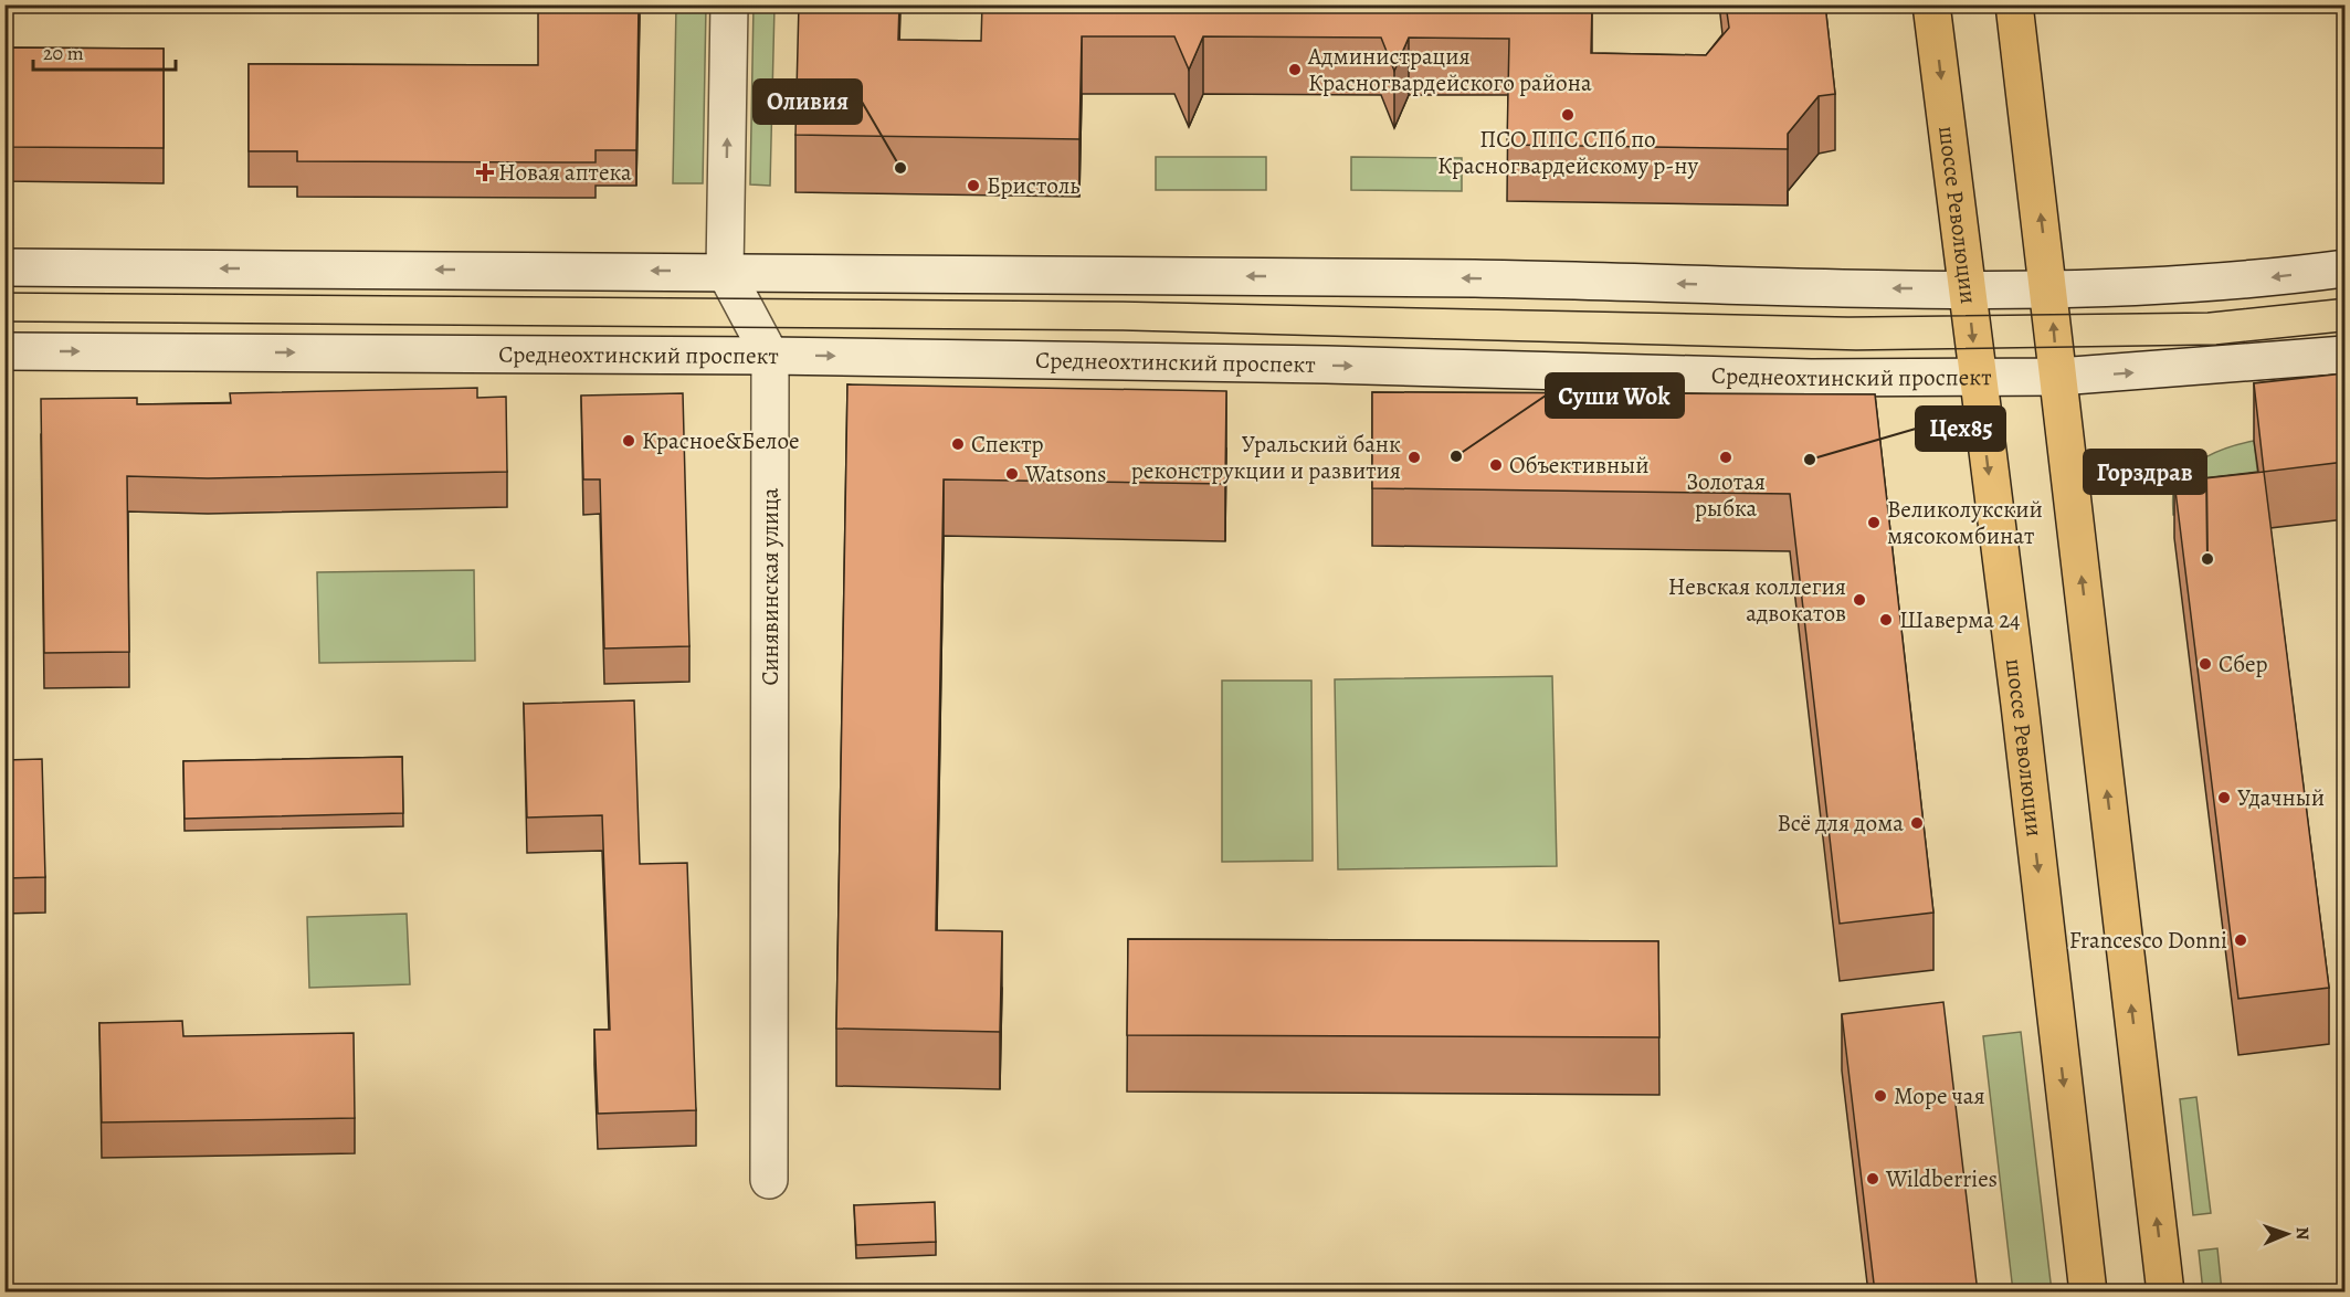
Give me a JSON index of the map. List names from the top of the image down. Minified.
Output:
{"streets":{"main road":["шоссе Революции","Среднеохтинский проспект","Синявинская улица"]},"crossings":[["шоссе Революции","Среднеохтинский проспект"],["Среднеохтинский проспект","Синявинская улица"]],"places":{"other":["Администрация Красногвардейского района","ПСО ППС СПб по Красногвардейскому р-ну","Оливия","Бристоль","Красное&Белое","Спектр","Суши Wok","Уральский банк реконструкции и развития","Золотая рыбка","Цех85","Объективный","Watsons","Великолукский мясокомбинат","Горздрав","Невская коллегия адвокатов","Шаверма 24","Сбер","Удачный","Всё для дома","Francesco Donni","Море чая","Wildberries"],"health":["Новая аптека"]},"scale_bar":"20 m","north":"right"}
